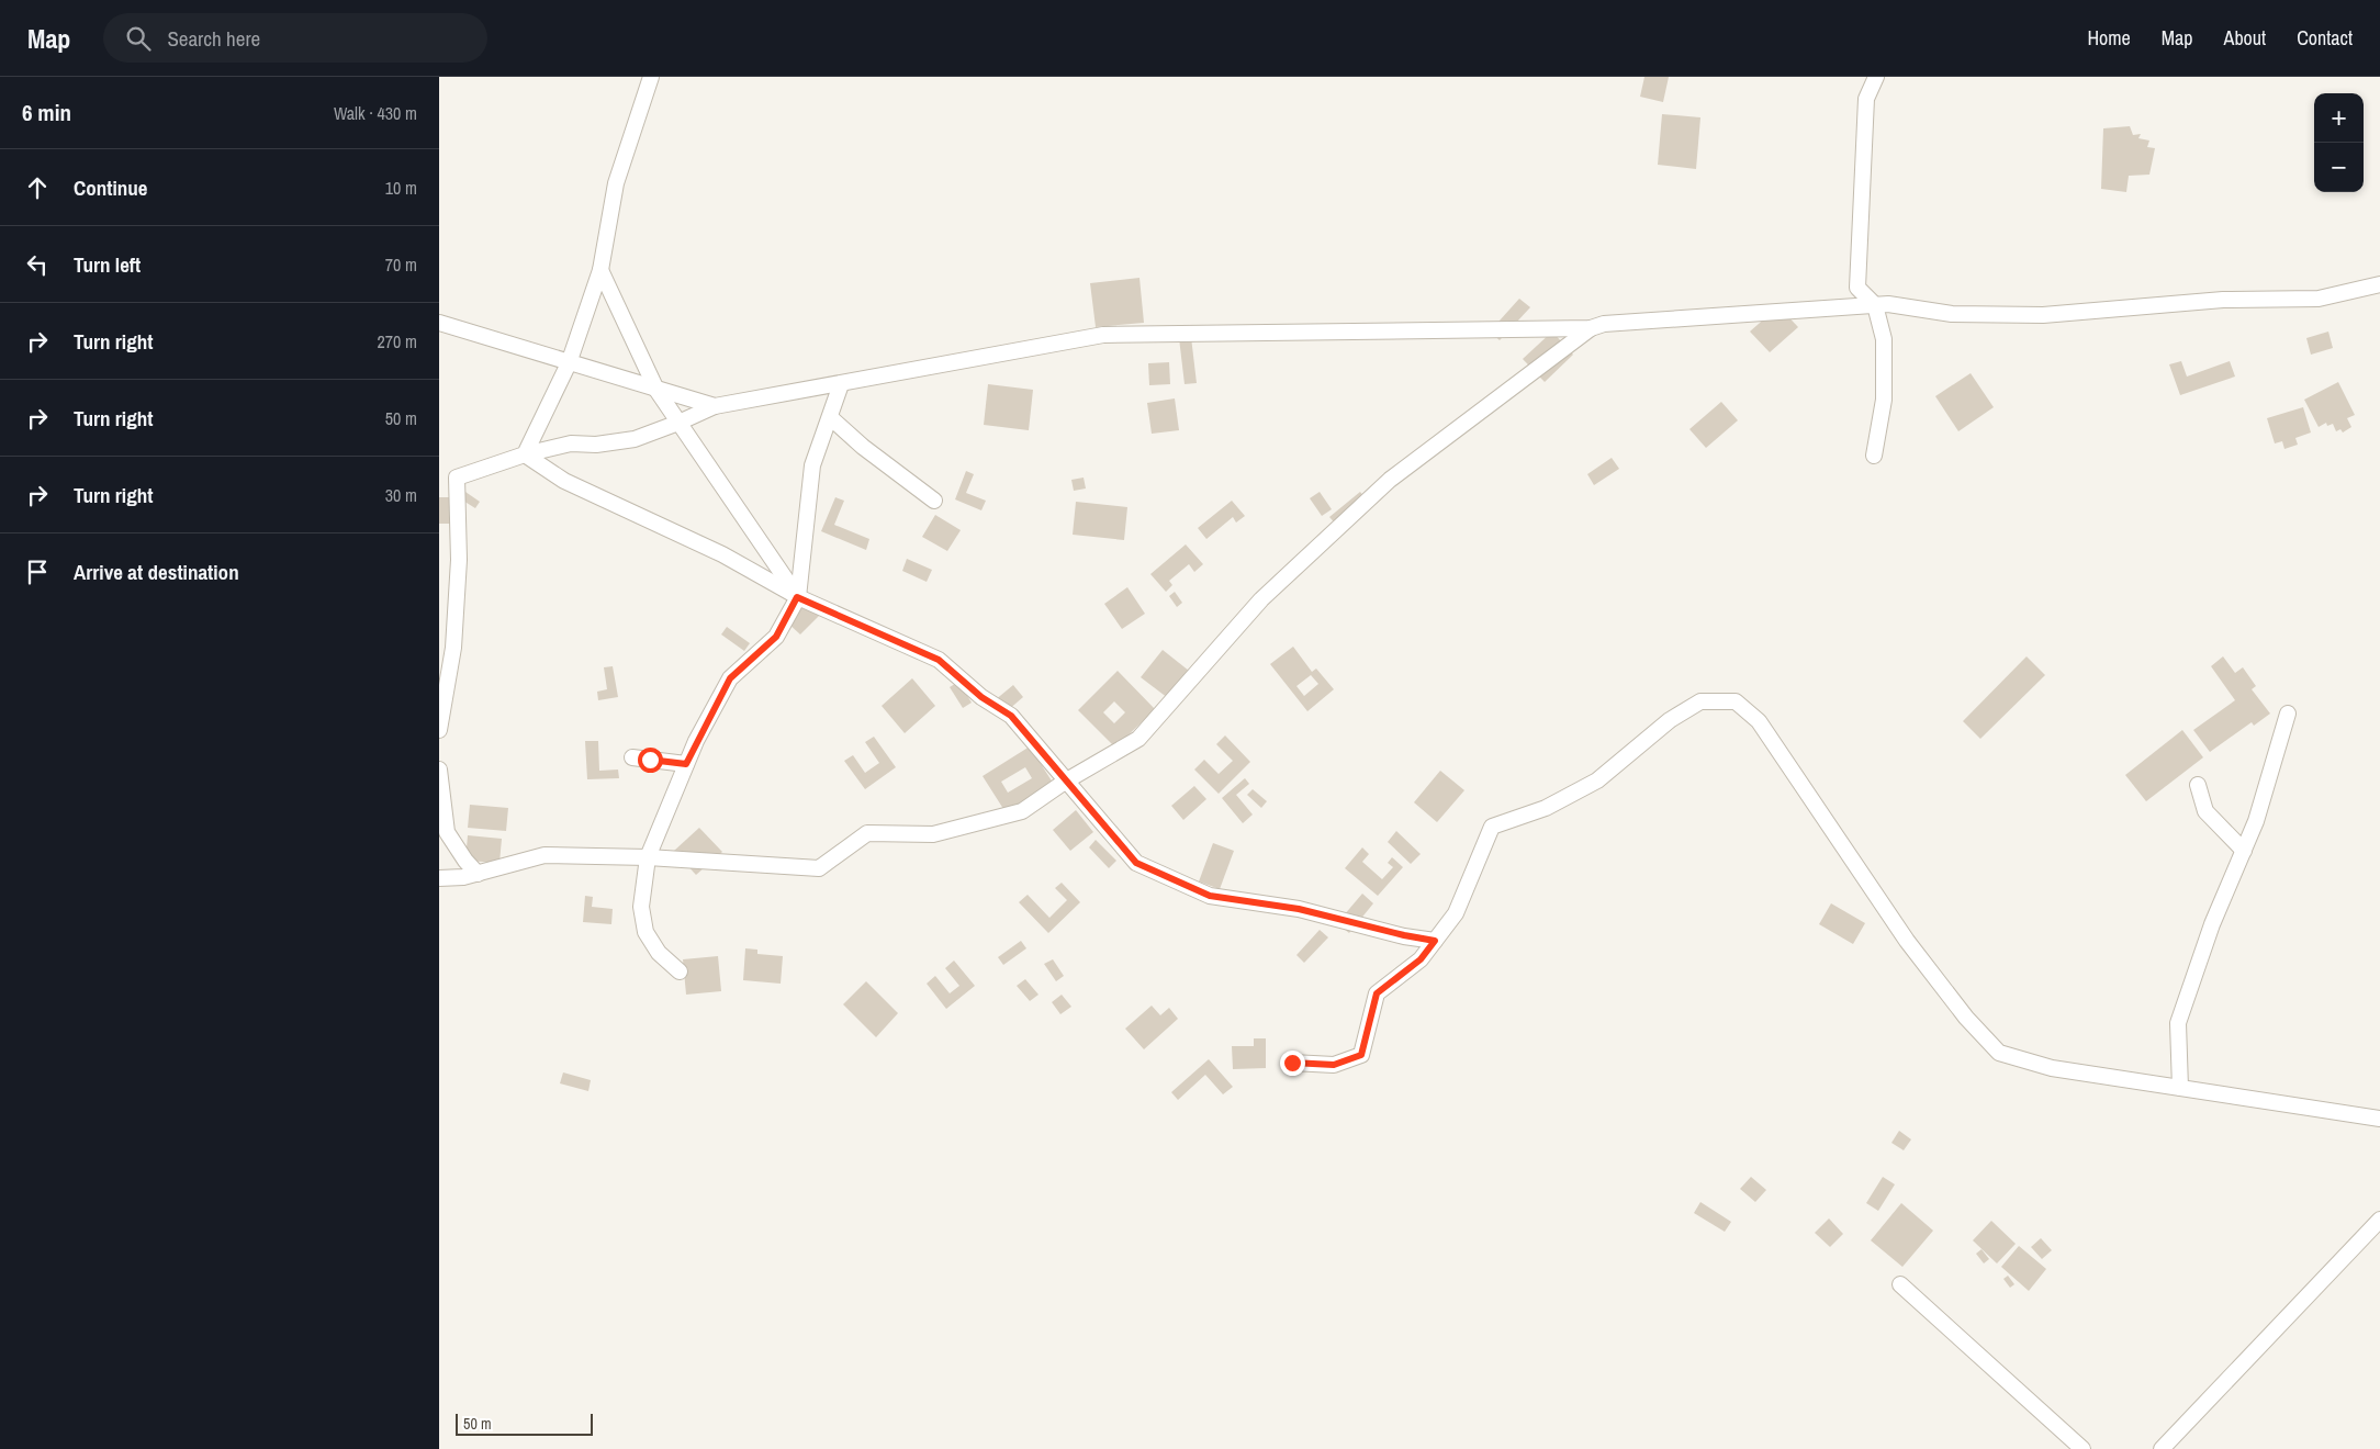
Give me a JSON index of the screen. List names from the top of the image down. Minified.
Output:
{"scale_bar":"50 m","page":{"header":"Map","search":"Search here","nav":["Home","Map","About","Contact"],"heading":["6 min","Walk · 430 m"],"map_buttons":["+","−"],"list":[["Continue","10 m"],["Turn left","70 m"],["Turn right","270 m"],["Turn right","50 m"],["Turn right","30 m"],"Arrive at destination"],"scale":"50 m"}}
